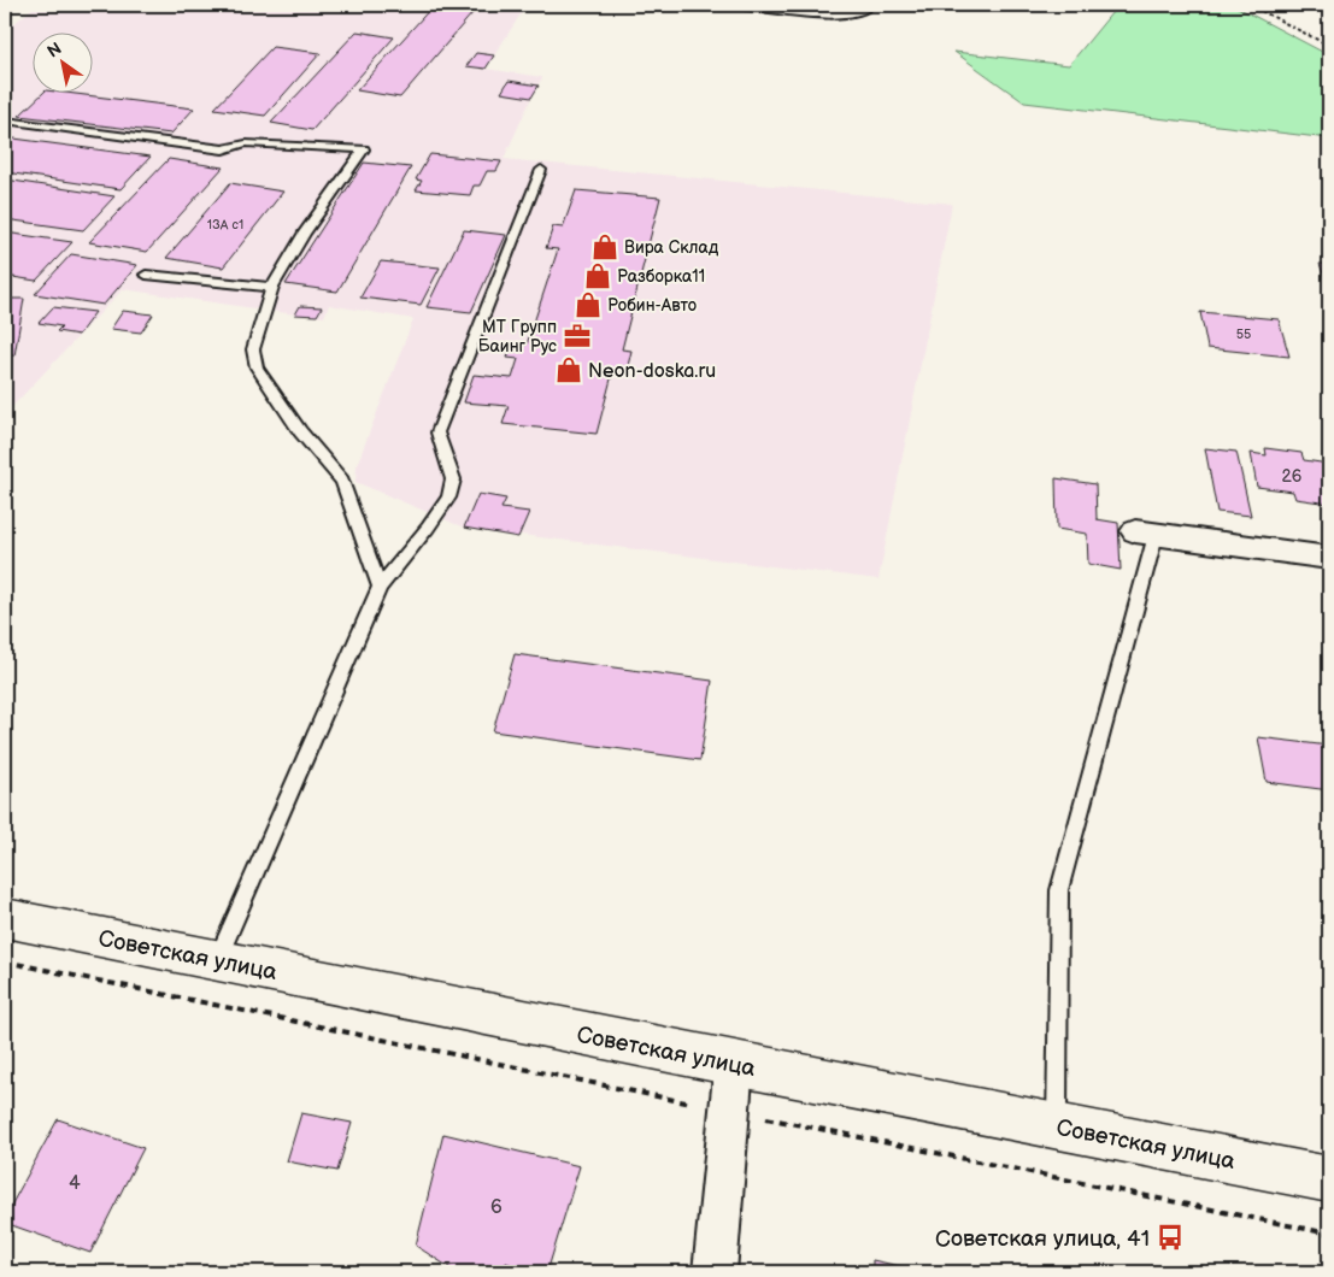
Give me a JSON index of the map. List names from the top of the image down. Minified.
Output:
{"streets":{"street":["Советская улица"]},"places":{"shop":["Вира Склад","Разборка11","Робин-Авто","Neon-doska.ru"],"office":["МТ Групп Баинг Рус"],"bus stop":["Советская улица, 41"]},"house_numbers":["13А с1","55","26","4","6"],"north":"top left"}
